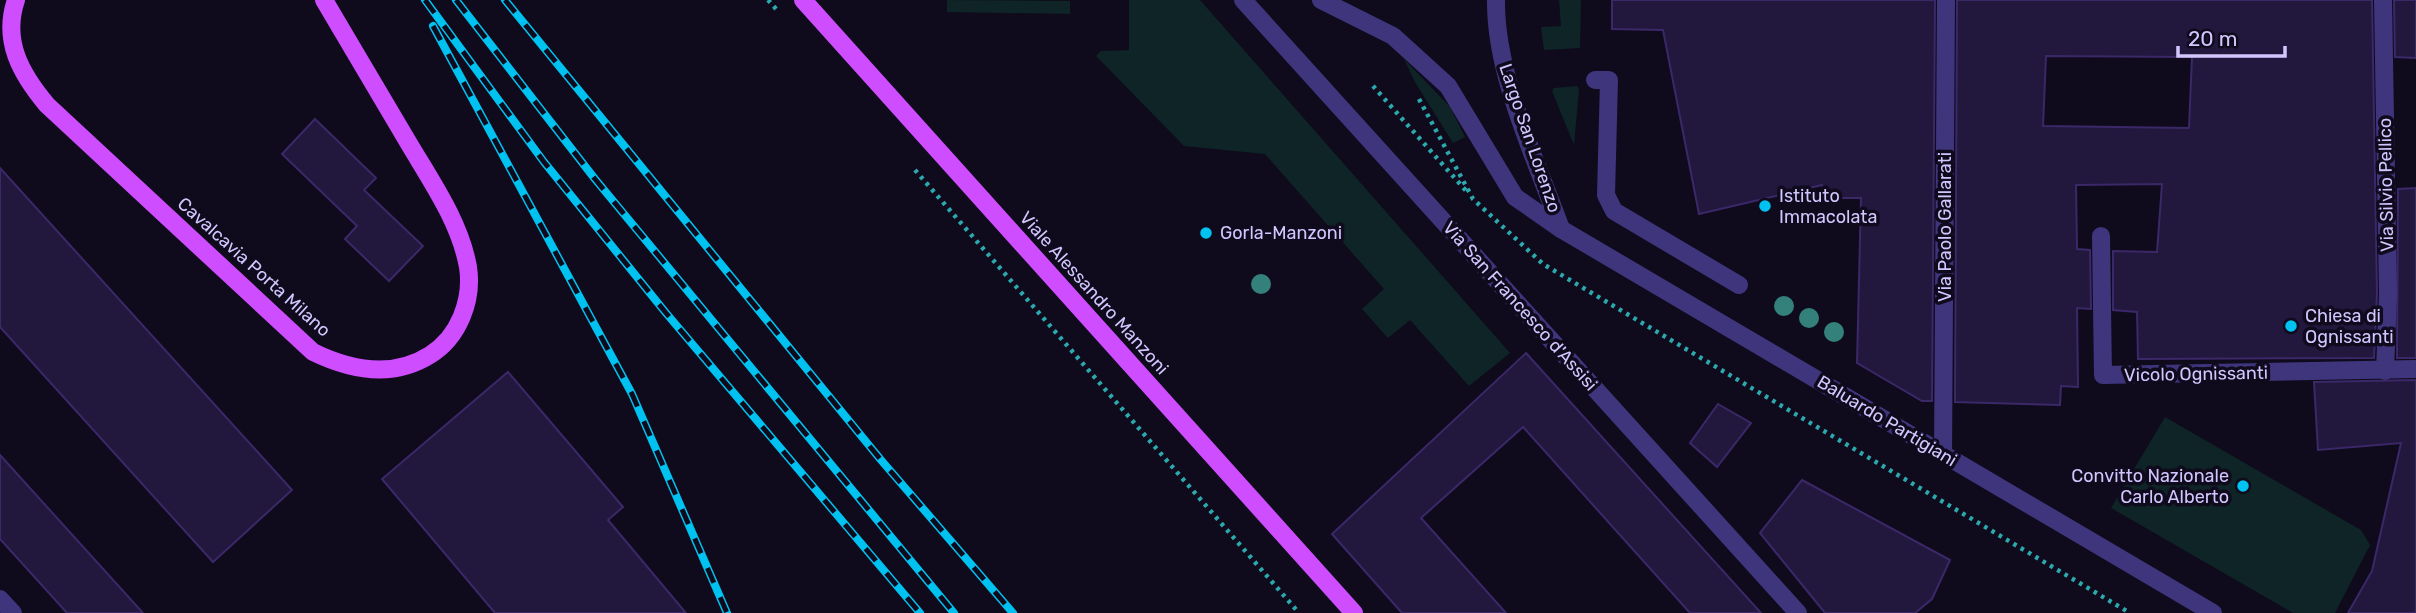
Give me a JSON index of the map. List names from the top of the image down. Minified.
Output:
{"streets":{"main road":["Cavalcavia Porta Milano","Viale Alessandro Manzoni"],"street":["Largo San Lorenzo","Via Silvio Pellico","Via Paolo Gallarati","Via San Francesco d'Assisi","Vicolo Ognissanti","Baluardo Partigiani"]},"crossings":[["Largo San Lorenzo","Baluardo Partigiani"],["Via Silvio Pellico","Vicolo Ognissanti"],["Via Paolo Gallarati","Baluardo Partigiani"]],"places":["Istituto Immacolata","Gorla-Manzoni","Chiesa di Ognissanti","Convitto Nazionale Carlo Alberto"],"scale_bar":"20 m"}
